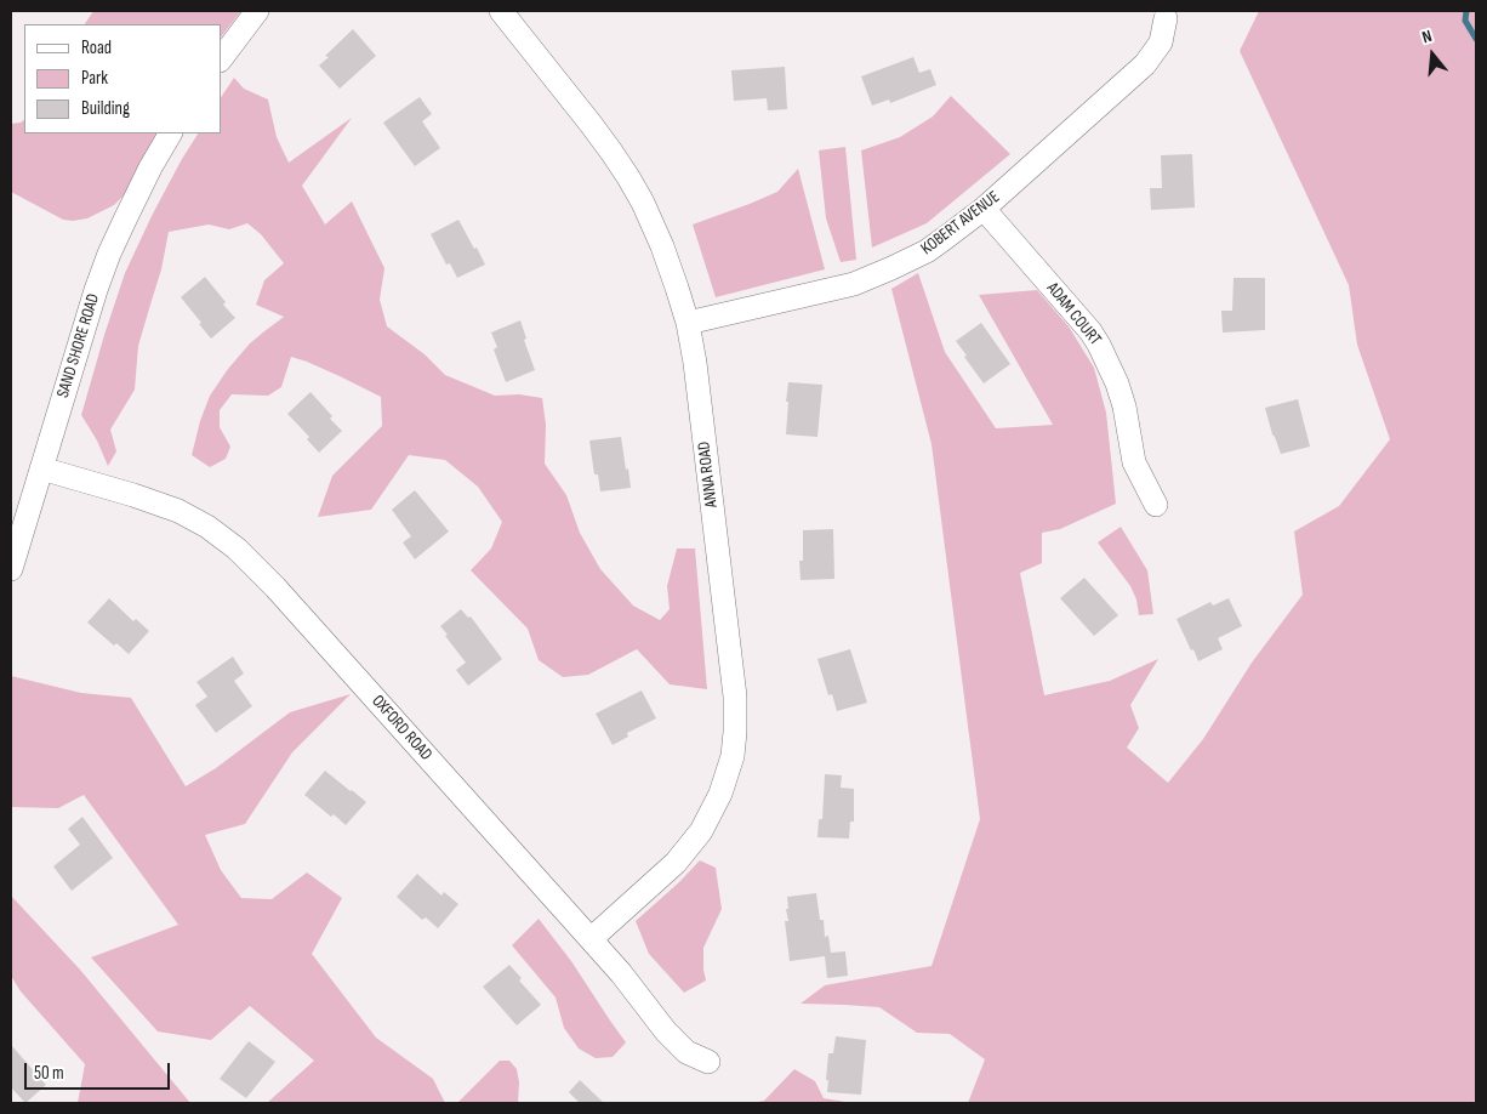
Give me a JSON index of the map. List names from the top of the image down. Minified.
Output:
{"streets":{"street":["KOBERT AVENUE","ADAM COURT","SAND SHORE ROAD","ANNA ROAD","OXFORD ROAD"]},"crossings":[["KOBERT AVENUE","ADAM COURT"],["KOBERT AVENUE","ANNA ROAD"],["SAND SHORE ROAD","OXFORD ROAD"],["ANNA ROAD","OXFORD ROAD"]],"legend":["Road","Park","Building"],"scale_bar":"50 m","north":"top"}
